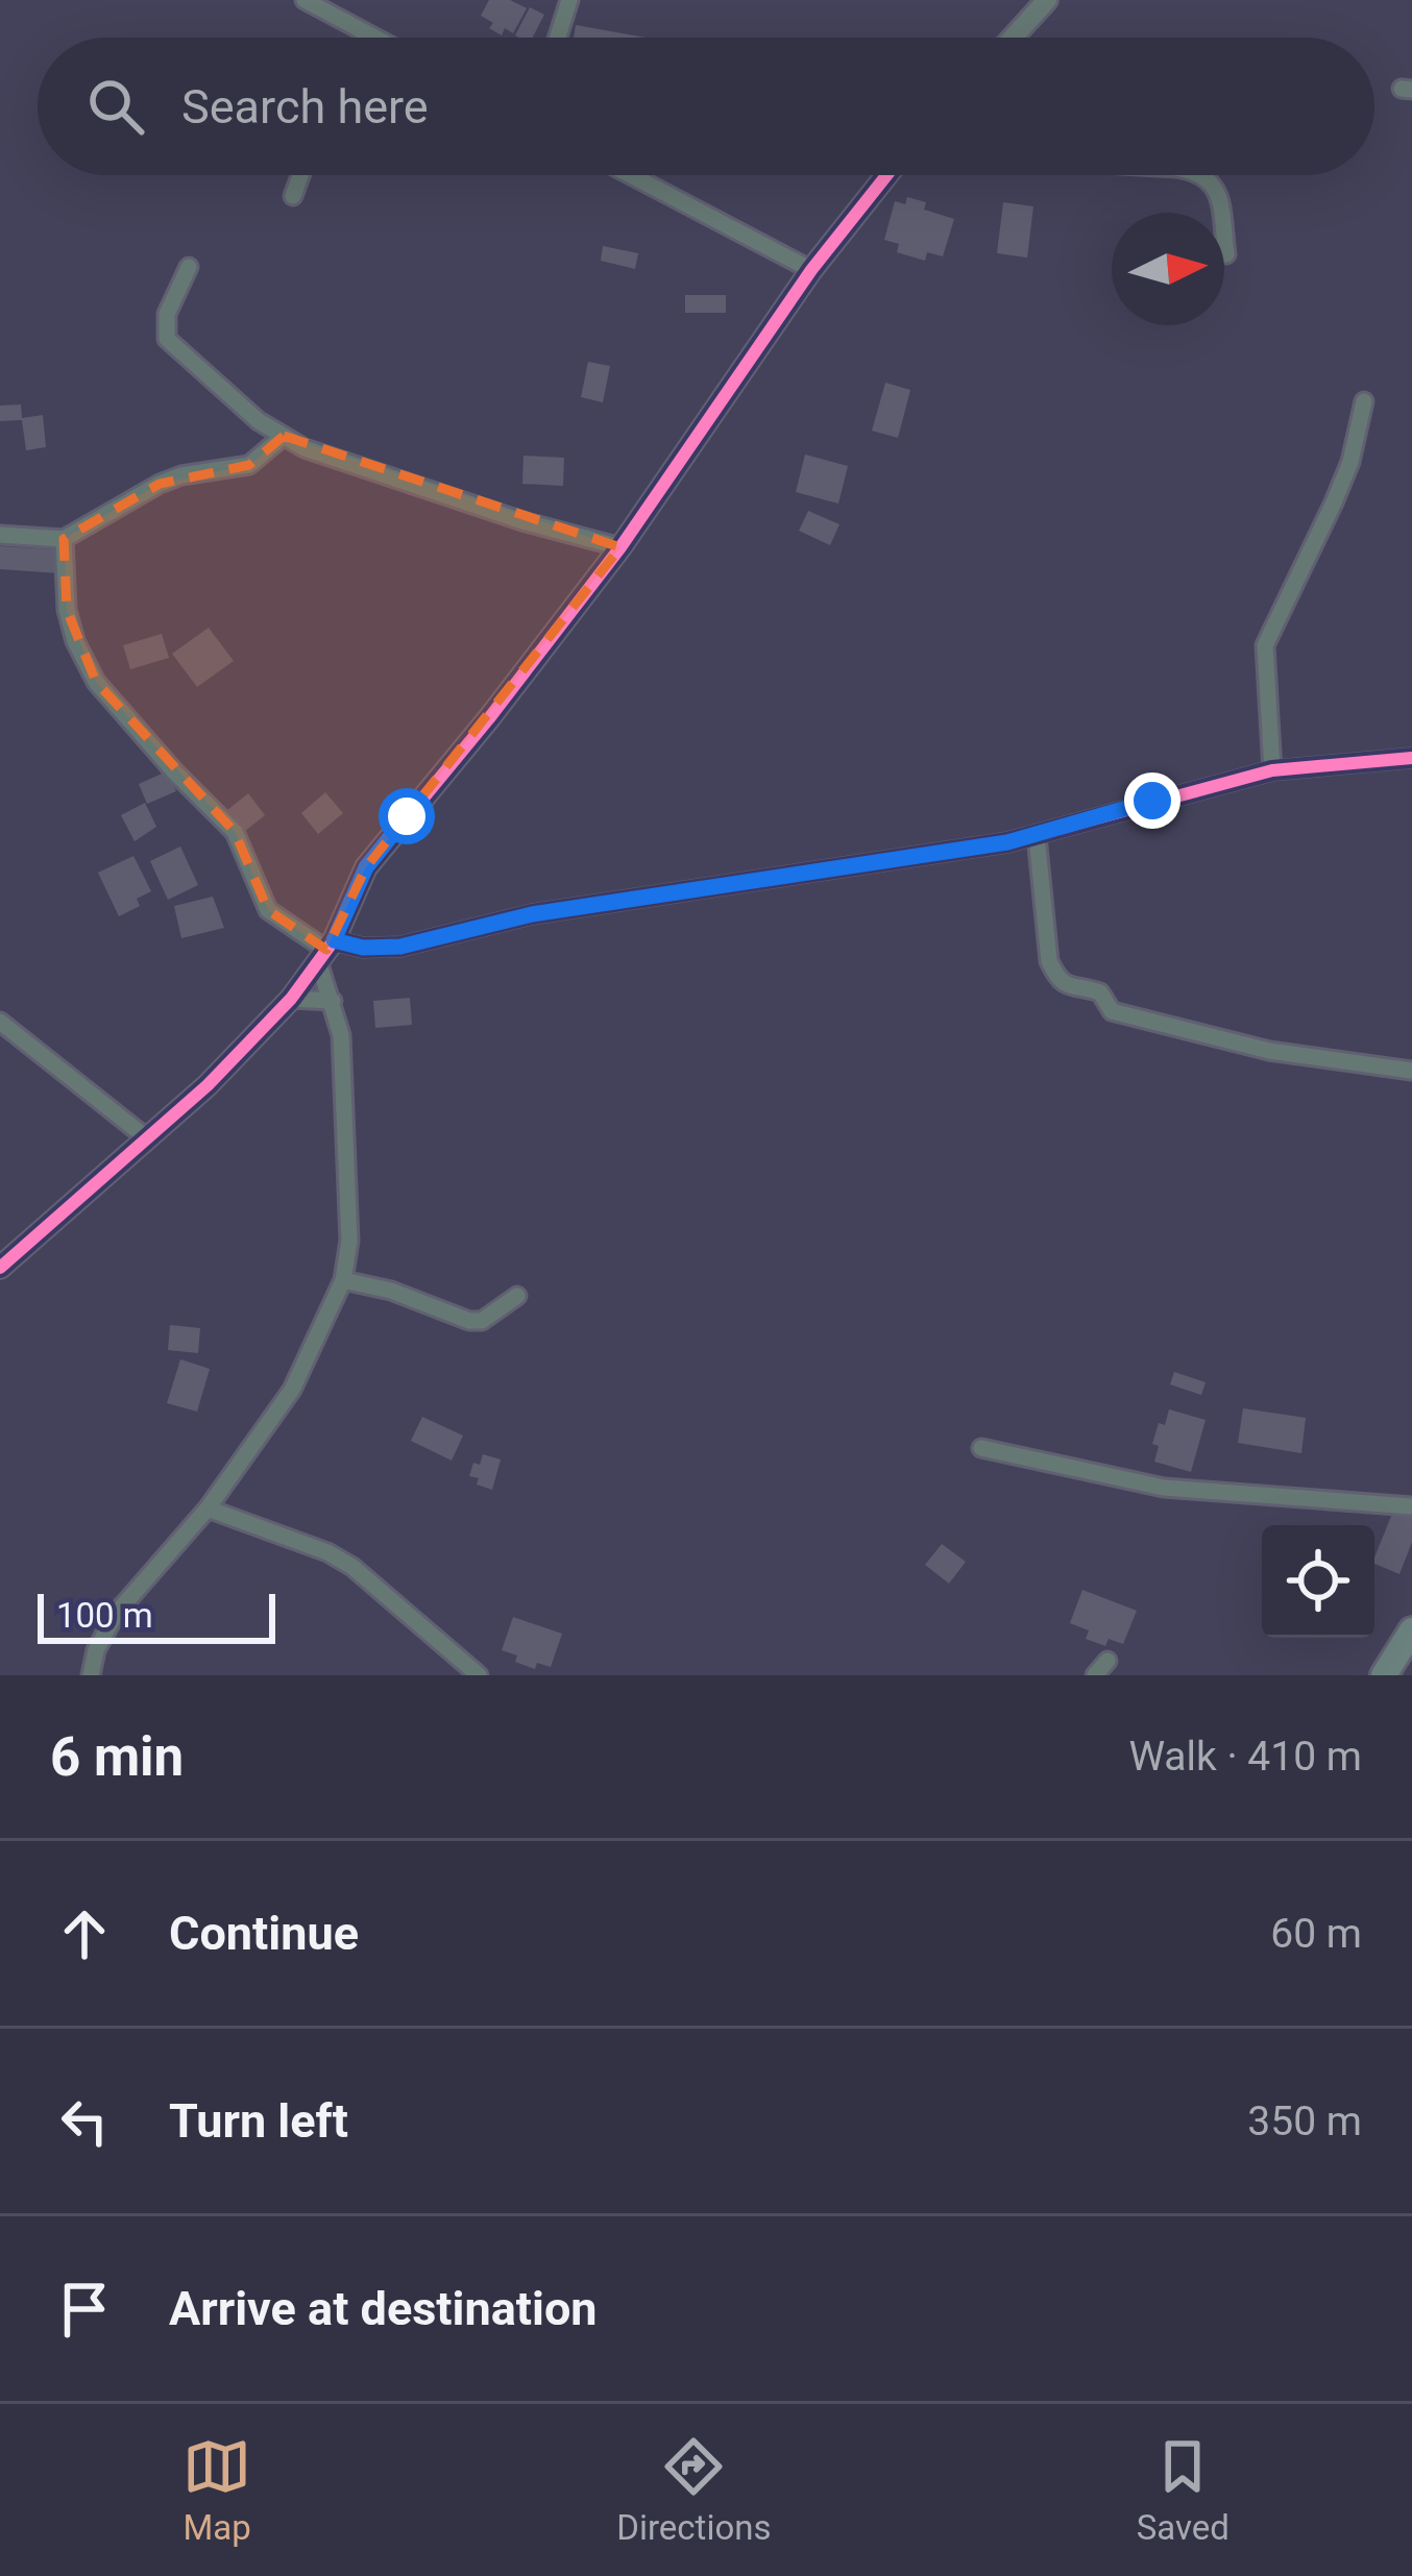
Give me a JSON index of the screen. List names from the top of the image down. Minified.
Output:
{"scale_bar":"100 m","north":"right","page":{"search":"Search here","scale":"100 m","heading":["6 min","Walk · 410 m"],"list":[["Continue","60 m"],["Turn left","350 m"],"Arrive at destination"],"nav":["Map","Directions","Saved"]}}
